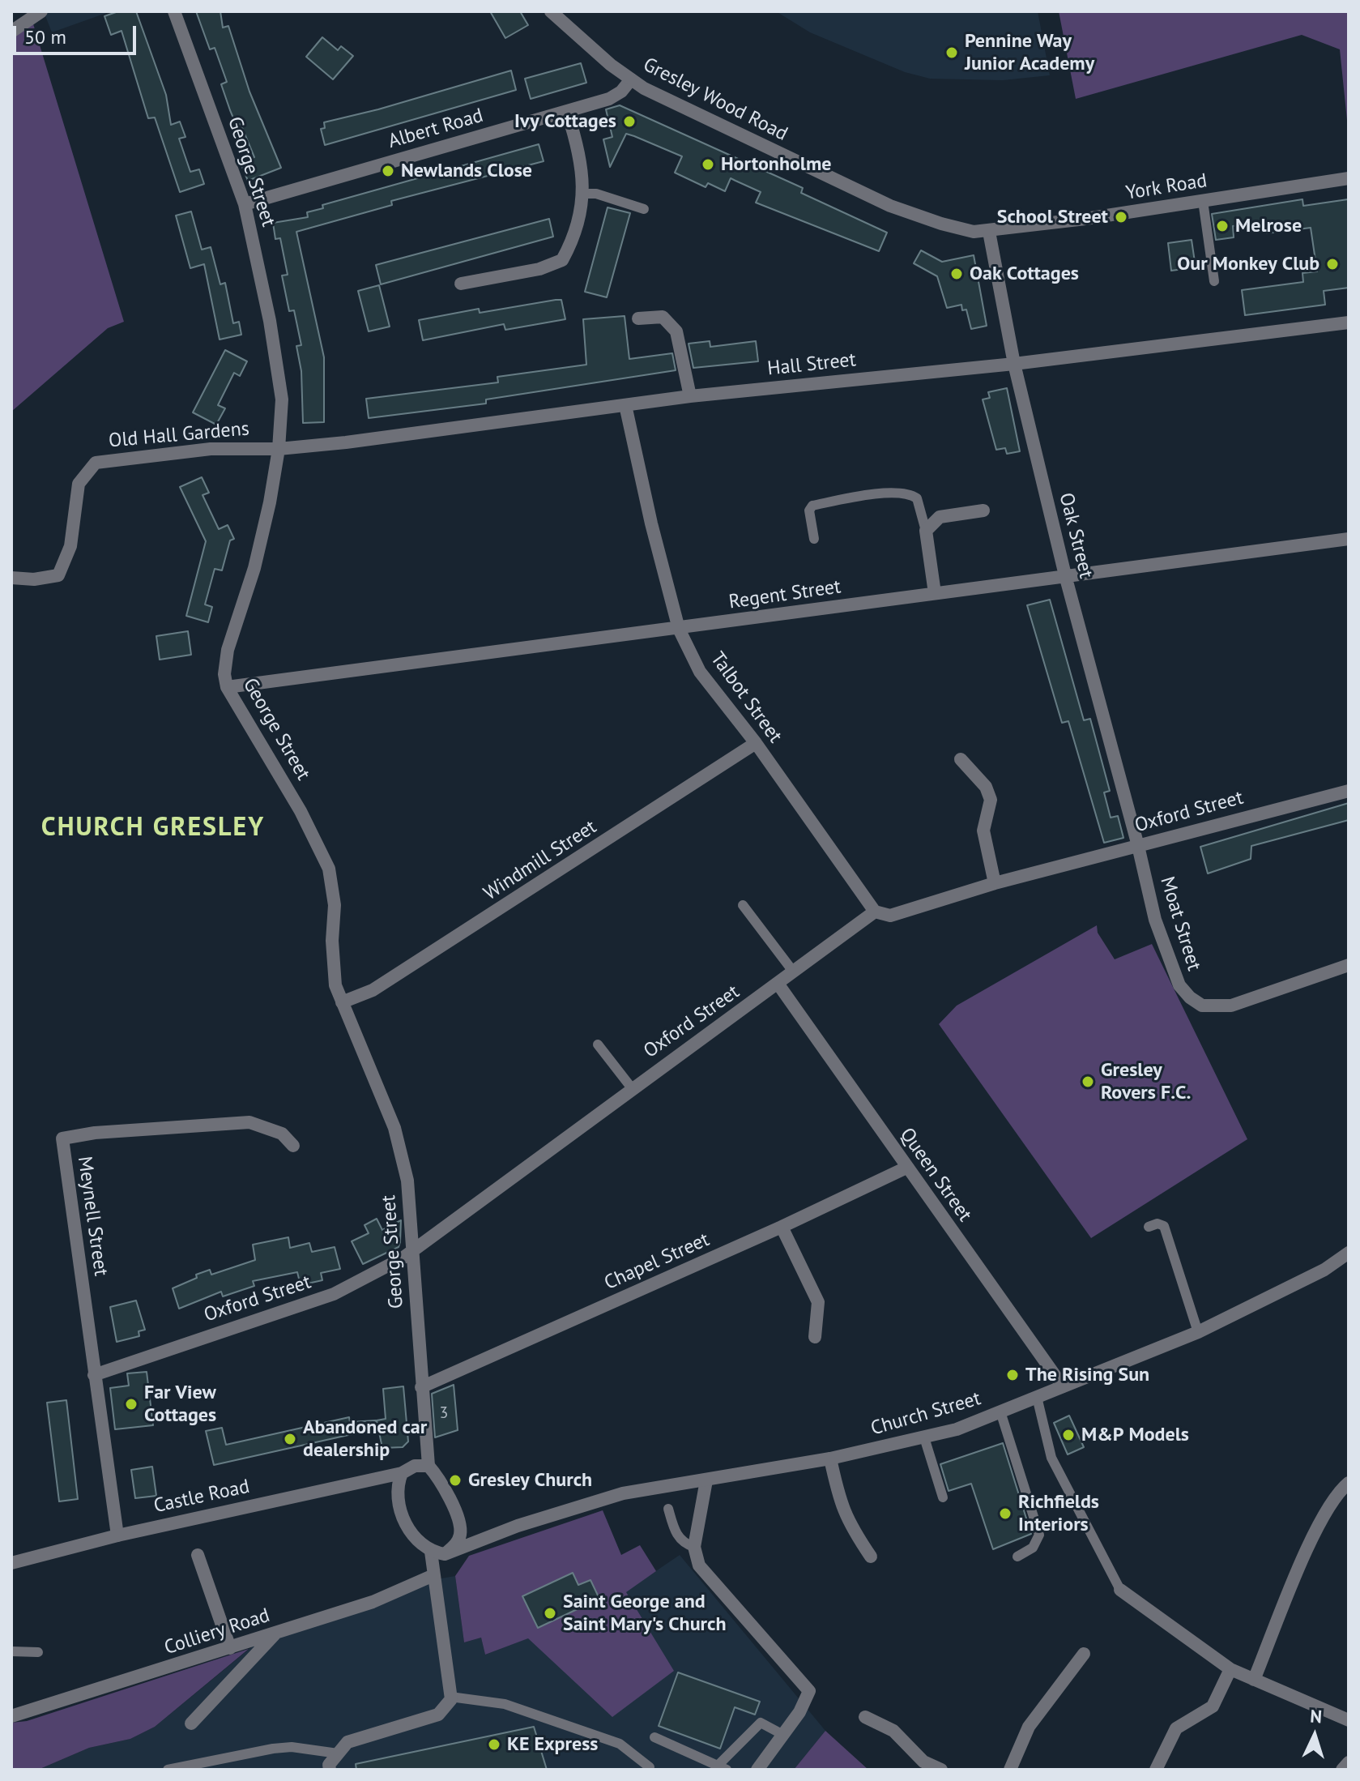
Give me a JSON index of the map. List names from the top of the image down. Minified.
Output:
{"streets":{"street":["Gresley Wood Road","Albert Road","George Street","York Road","Hall Street","Old Hall Gardens","Oak Street","Regent Street","Talbot Street","Oxford Street","Windmill Street","Moat Street","Queen Street","Meynell Street","Chapel Street","Church Street","Castle Road","Colliery Road"]},"crossings":[["Gresley Wood Road","Albert Road"],["Gresley Wood Road","York Road"],["Gresley Wood Road","Oak Street"],["Albert Road","George Street"],["George Street","Hall Street"],["George Street","Old Hall Gardens"],["George Street","Regent Street"],["George Street","Oxford Street"],["George Street","Windmill Street"],["George Street","Chapel Street"],["George Street","Castle Road"],["York Road","Oak Street"],["Hall Street","Old Hall Gardens"],["Hall Street","Oak Street"],["Hall Street","Talbot Street"],["Oak Street","Regent Street"],["Oak Street","Oxford Street"],["Oak Street","Moat Street"],["Regent Street","Talbot Street"],["Talbot Street","Oxford Street"],["Talbot Street","Windmill Street"],["Oxford Street","Moat Street"],["Oxford Street","Queen Street"],["Oxford Street","Meynell Street"],["Queen Street","Chapel Street"],["Queen Street","Church Street"],["Meynell Street","Castle Road"]],"districts":["CHURCH GRESLEY"],"places":["Pennine Way Junior Academy","Ivy Cottages","Hortonholme","Newlands Close","School Street","Melrose","Our Monkey Club","Oak Cottages","Gresley Rovers F.C.","The Rising Sun","Far View Cottages","M&P Models","Abandoned car dealership","Gresley Church","Richfields Interiors","Saint George and Saint Mary's Church","KE Express"],"house_numbers":["3"],"scale_bar":"50 m","north":"top"}
